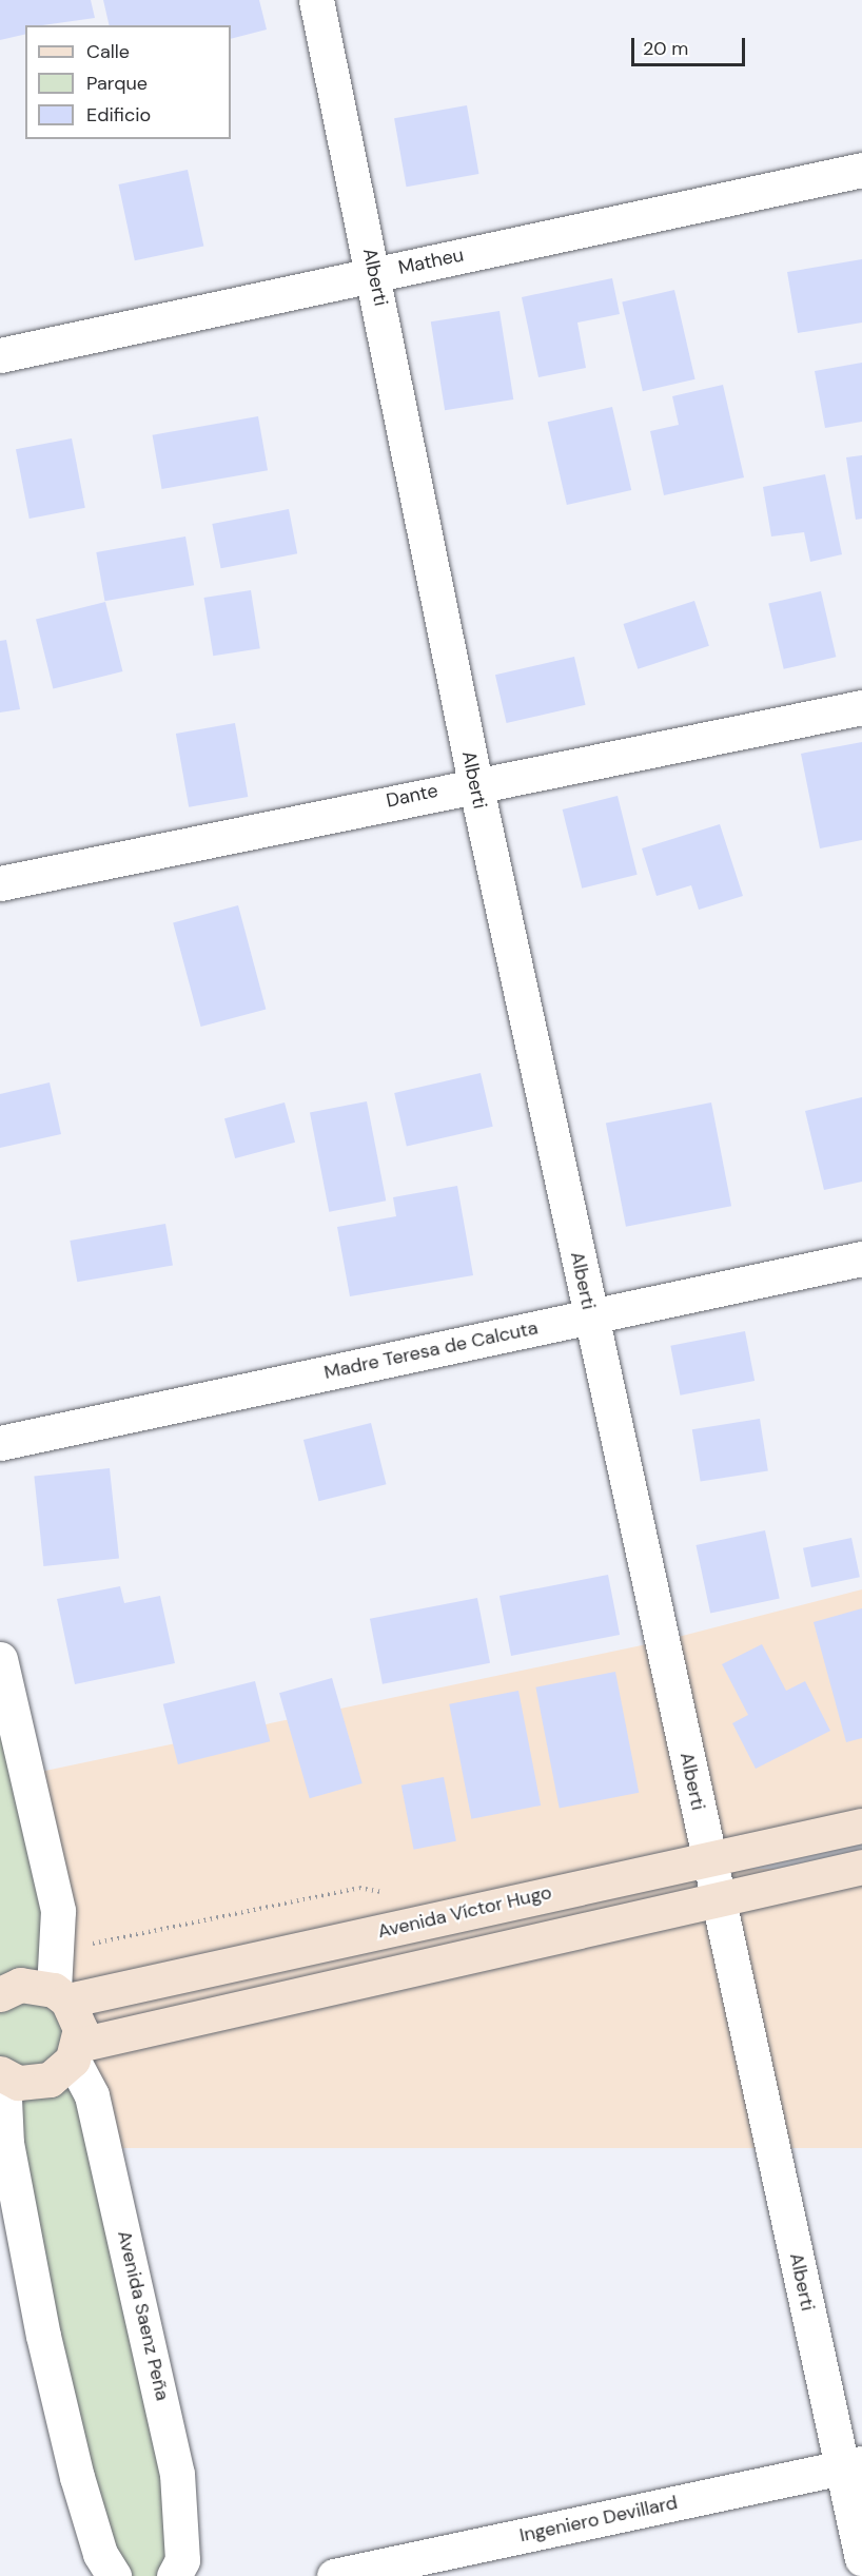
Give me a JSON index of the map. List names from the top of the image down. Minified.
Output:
{"streets":{"main road":["Avenida Víctor Hugo"],"street":["Matheu","Alberti","Dante","Madre Teresa de Calcuta","Avenida Saenz Peña","Ingeniero Devillard"]},"crossings":[["Matheu","Alberti"],["Alberti","Dante"],["Alberti","Madre Teresa de Calcuta"],["Alberti","Avenida Víctor Hugo"],["Alberti","Ingeniero Devillard"]],"legend":["Calle","Parque","Edificio"],"scale_bar":"20 m"}
